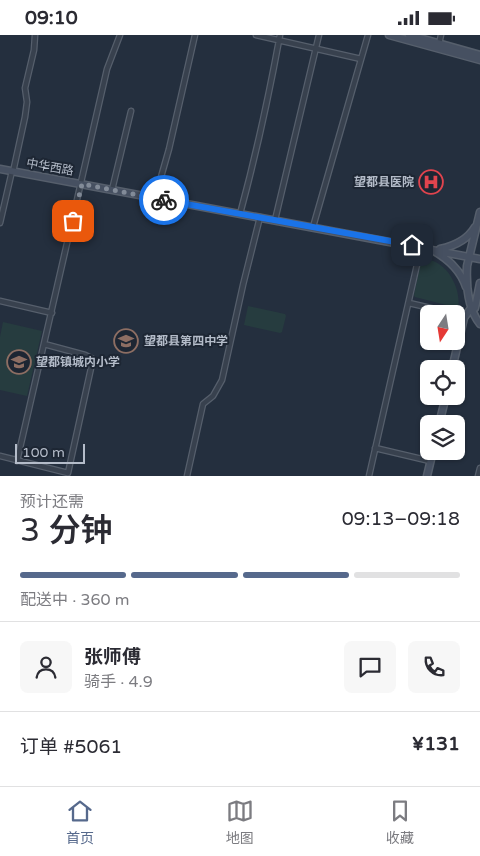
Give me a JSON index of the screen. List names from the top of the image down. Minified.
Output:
{"streets":{"street":["中华西路"]},"places":{"hospital":["望都县医院"],"school or university":["望都县第四中学","望都镇城内小学"]},"scale_bar":"100 m","north":"bottom","page":{"status":"09:10","scale":"100 m","heading":["3 分钟","预计还需","09:13–09:18"],"panel":["张师傅","骑手 · 4.9","订单 #5061","¥131"],"bar":"配送中 · 360 m","tabs":["首页","地图","收藏"]}}
